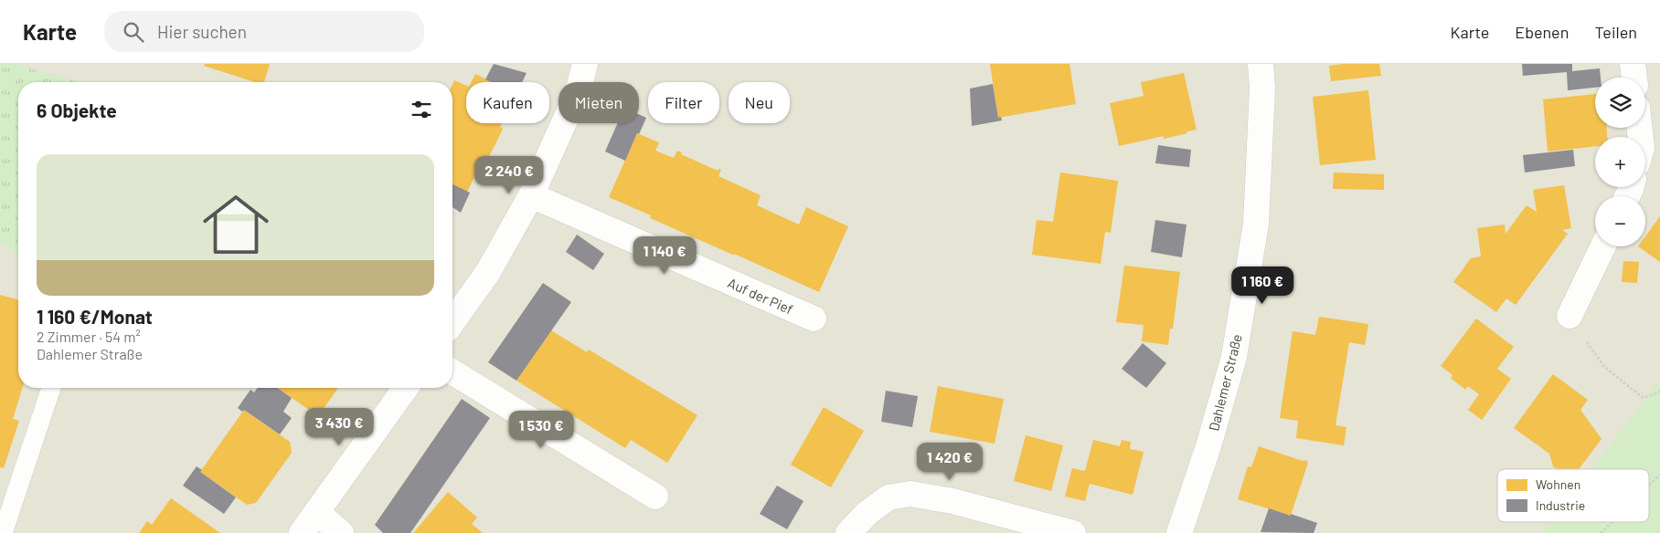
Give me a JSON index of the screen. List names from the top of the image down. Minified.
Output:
{"streets":{"street":["Auf der Pief","Dahlemer Straße"]},"legend":["Wohnen","Industrie"],"page":{"header":"Karte","search":"Hier suchen","nav":["Karte","Ebenen","Teilen"],"map_buttons":["+","−"],"chip":["Kaufen","Mieten","Filter","Neu"],"heading":"6 Objekte","list":[{"name":"1 160 €/Monat","note":"2 Zimmer · 54 m² · Dahlemer Straße"}],"price":["2 240 €","1 140 €","1 160 €","3 430 €","1 530 €","1 420 €"]}}
